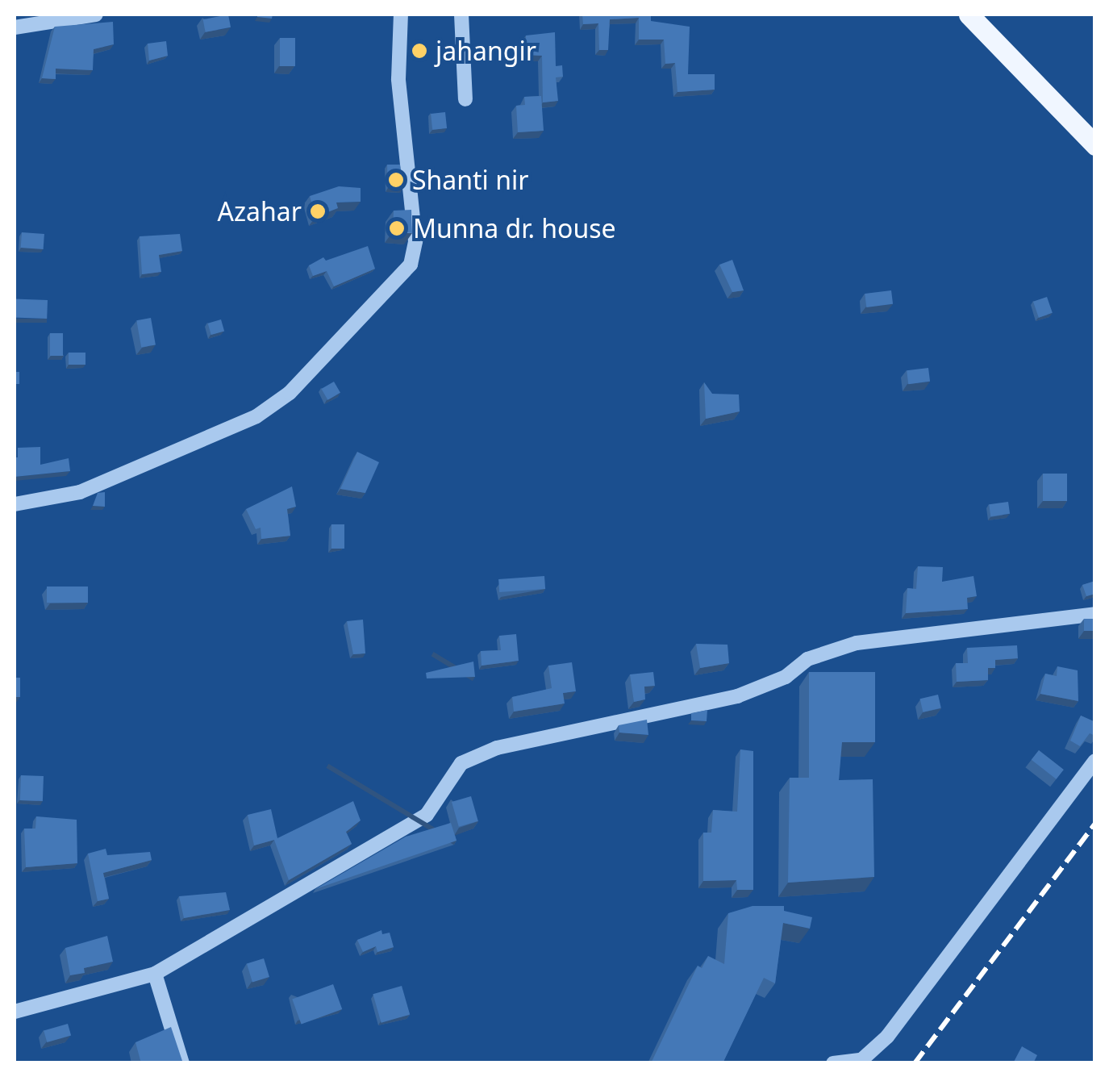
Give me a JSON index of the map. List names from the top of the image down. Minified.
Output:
{"places":["jahangir","Shanti nir","Azahar","Munna dr. house"]}
